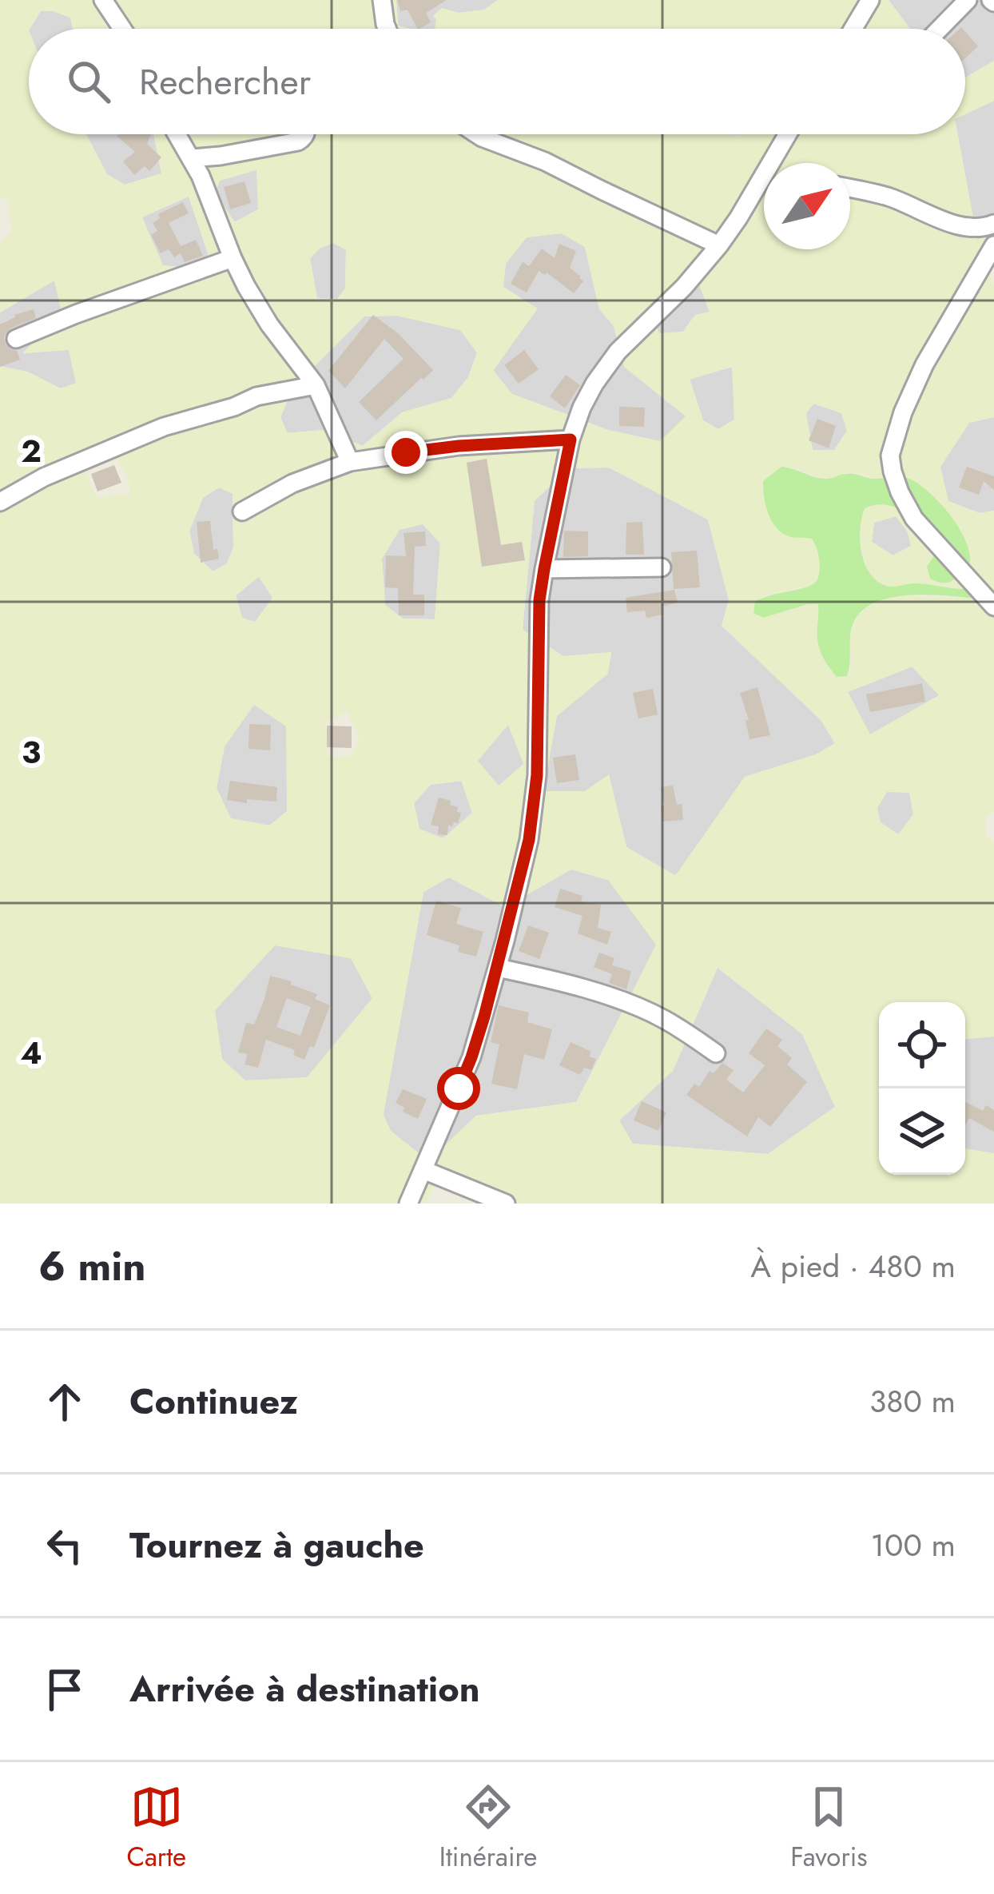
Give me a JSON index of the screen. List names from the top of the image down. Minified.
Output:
{"north":"top right","page":{"search":"Rechercher","heading":["6 min","À pied · 480 m"],"list":[["Continuez","380 m"],["Tournez à gauche","100 m"],"Arrivée à destination"],"nav":["Carte","Itinéraire","Favoris"]},"grid":{"rows":["2","3","4"]}}
